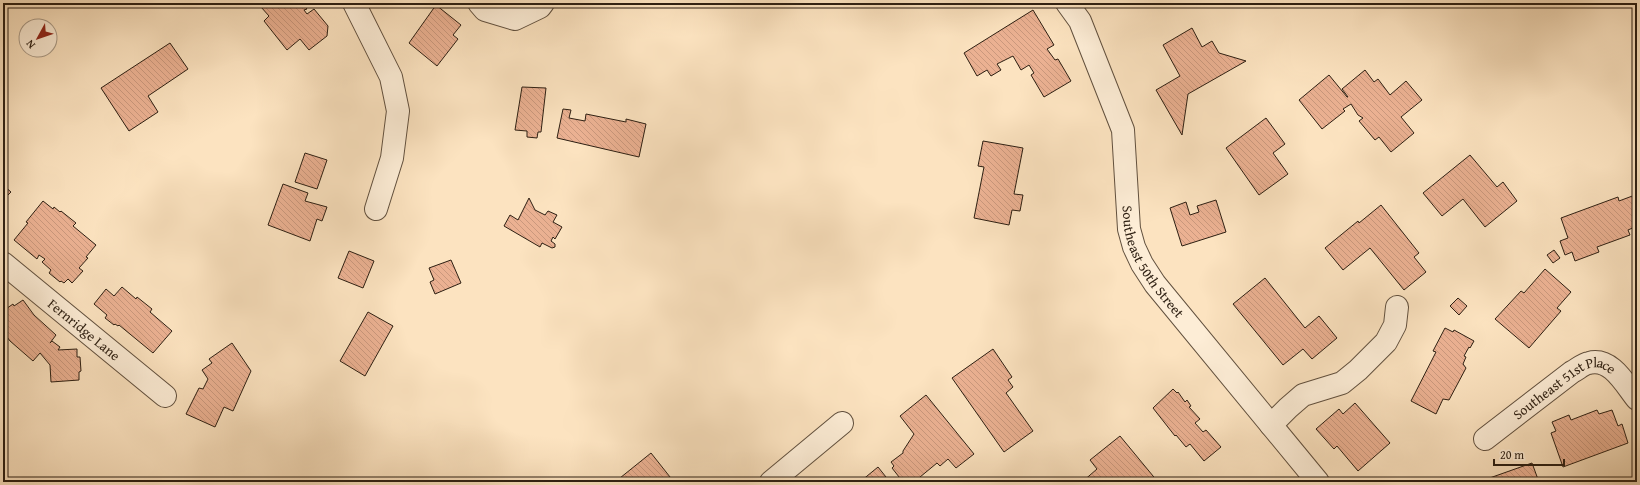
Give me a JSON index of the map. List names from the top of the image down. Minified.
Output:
{"streets":{"street":["Southeast 50th Street","Fernridge Lane","Southeast 51st Place"]},"scale_bar":"20 m","north":"bottom left"}
